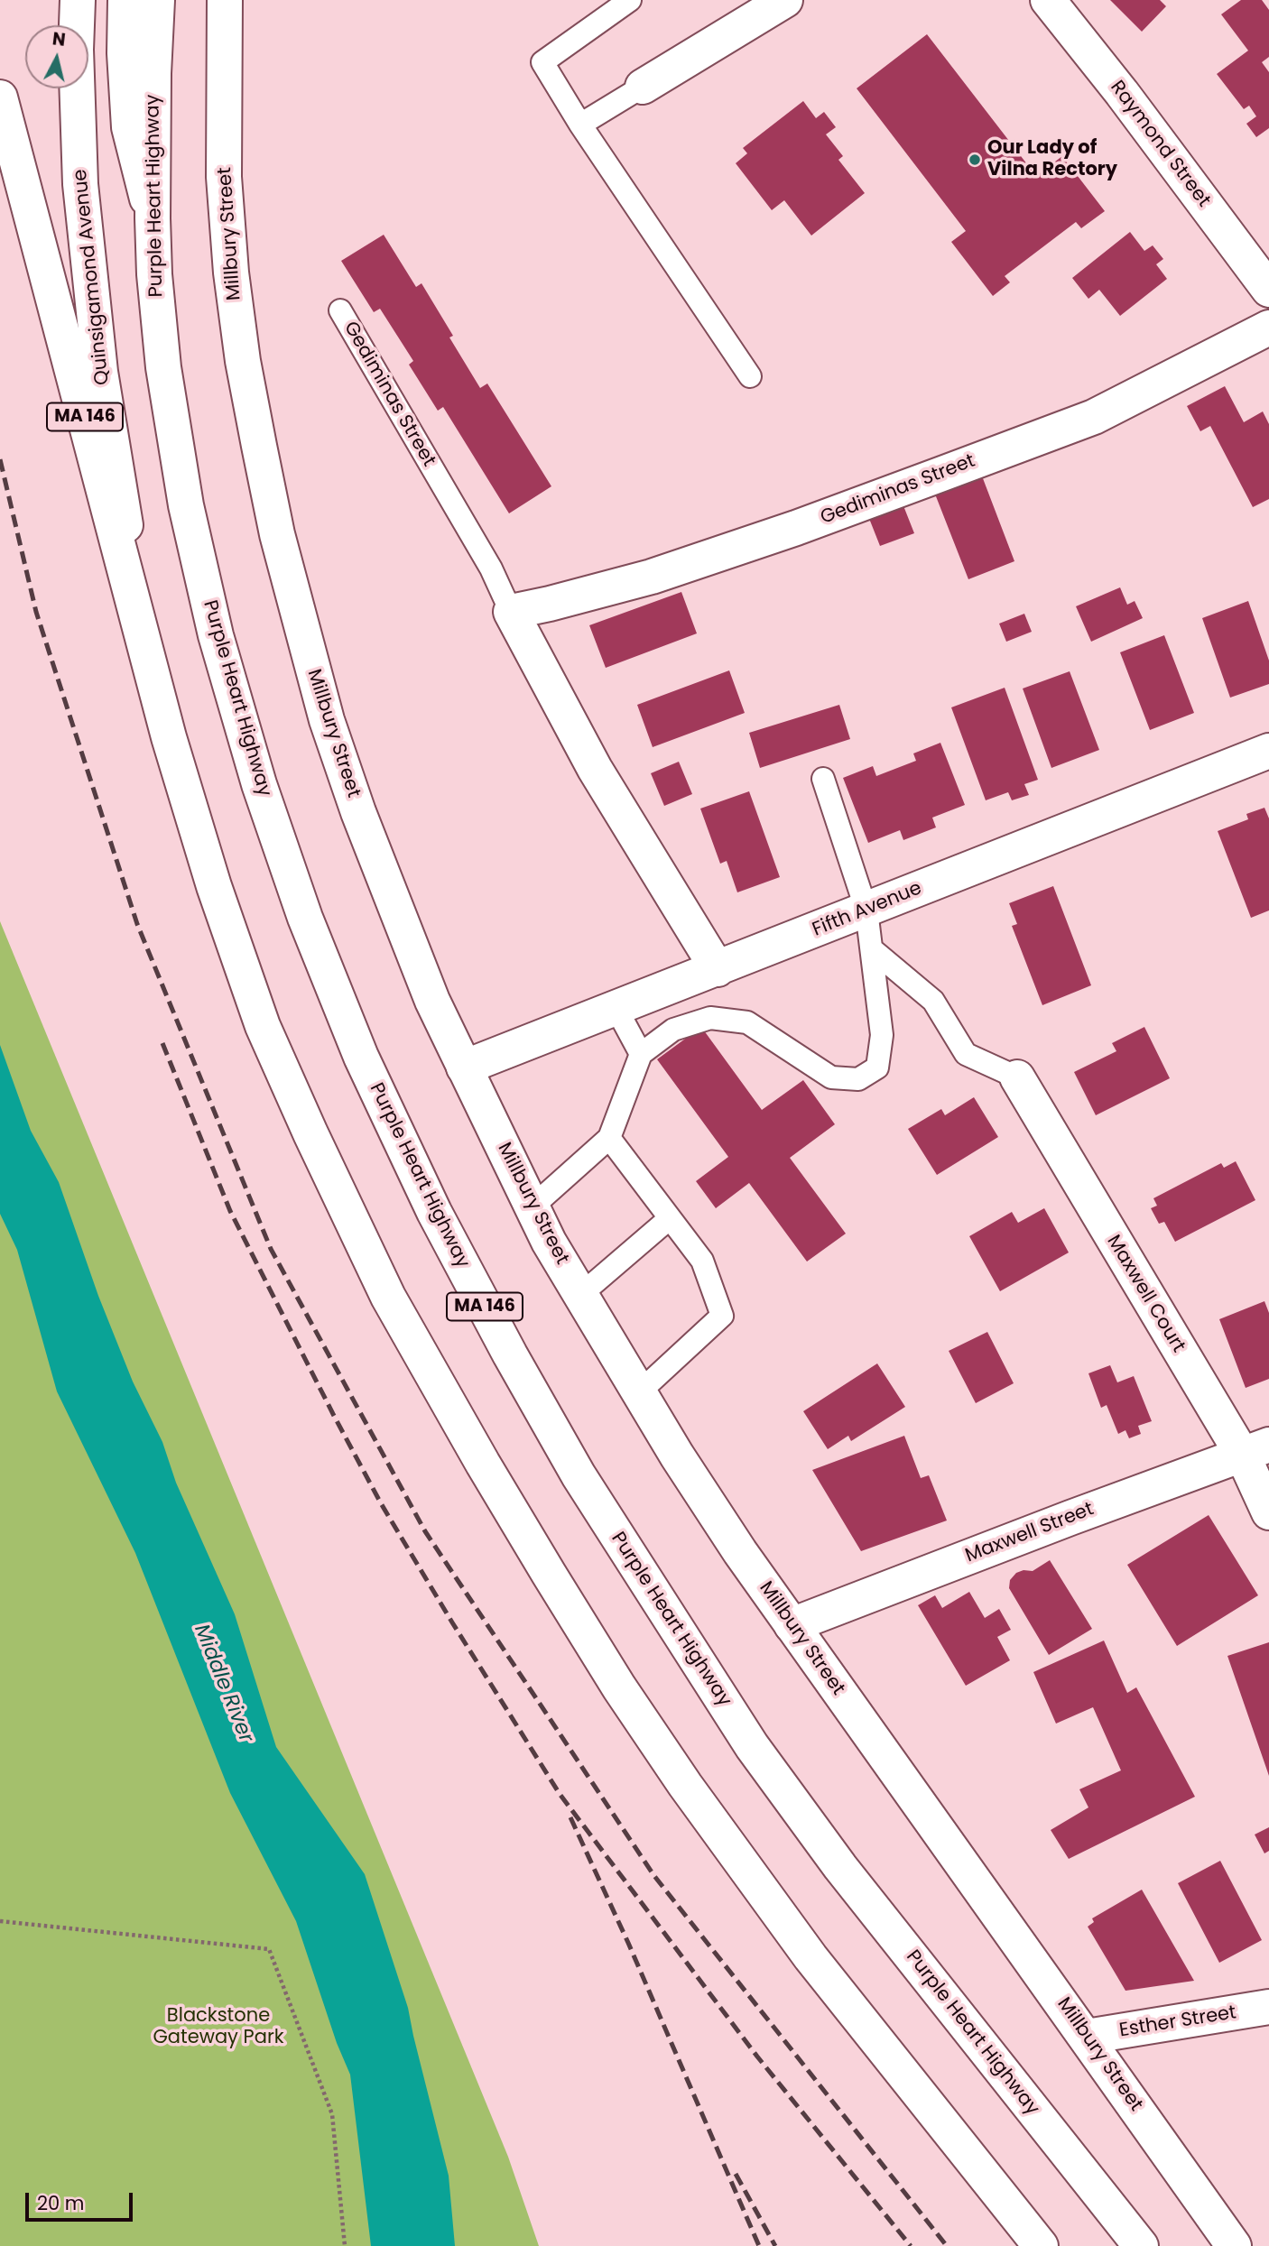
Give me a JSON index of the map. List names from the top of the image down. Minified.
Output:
{"streets":{"main road":["Raymond Street","Purple Heart Highway","Millbury Street","Quinsigamond Avenue","Gediminas Street","MA 146","Fifth Avenue","Maxwell Court","Maxwell Street","Esther Street"]},"crossings":[["Millbury Street","Fifth Avenue"],["Millbury Street","Maxwell Street"],["Millbury Street","Esther Street"],["Quinsigamond Avenue","MA 146"],["Gediminas Street","Fifth Avenue"],["Maxwell Court","Maxwell Street"]],"water":["Middle River"],"parks":["Blackstone Gateway Park"],"places":["Our Lady of Vilna Rectory"],"scale_bar":"20 m","north":"top"}
